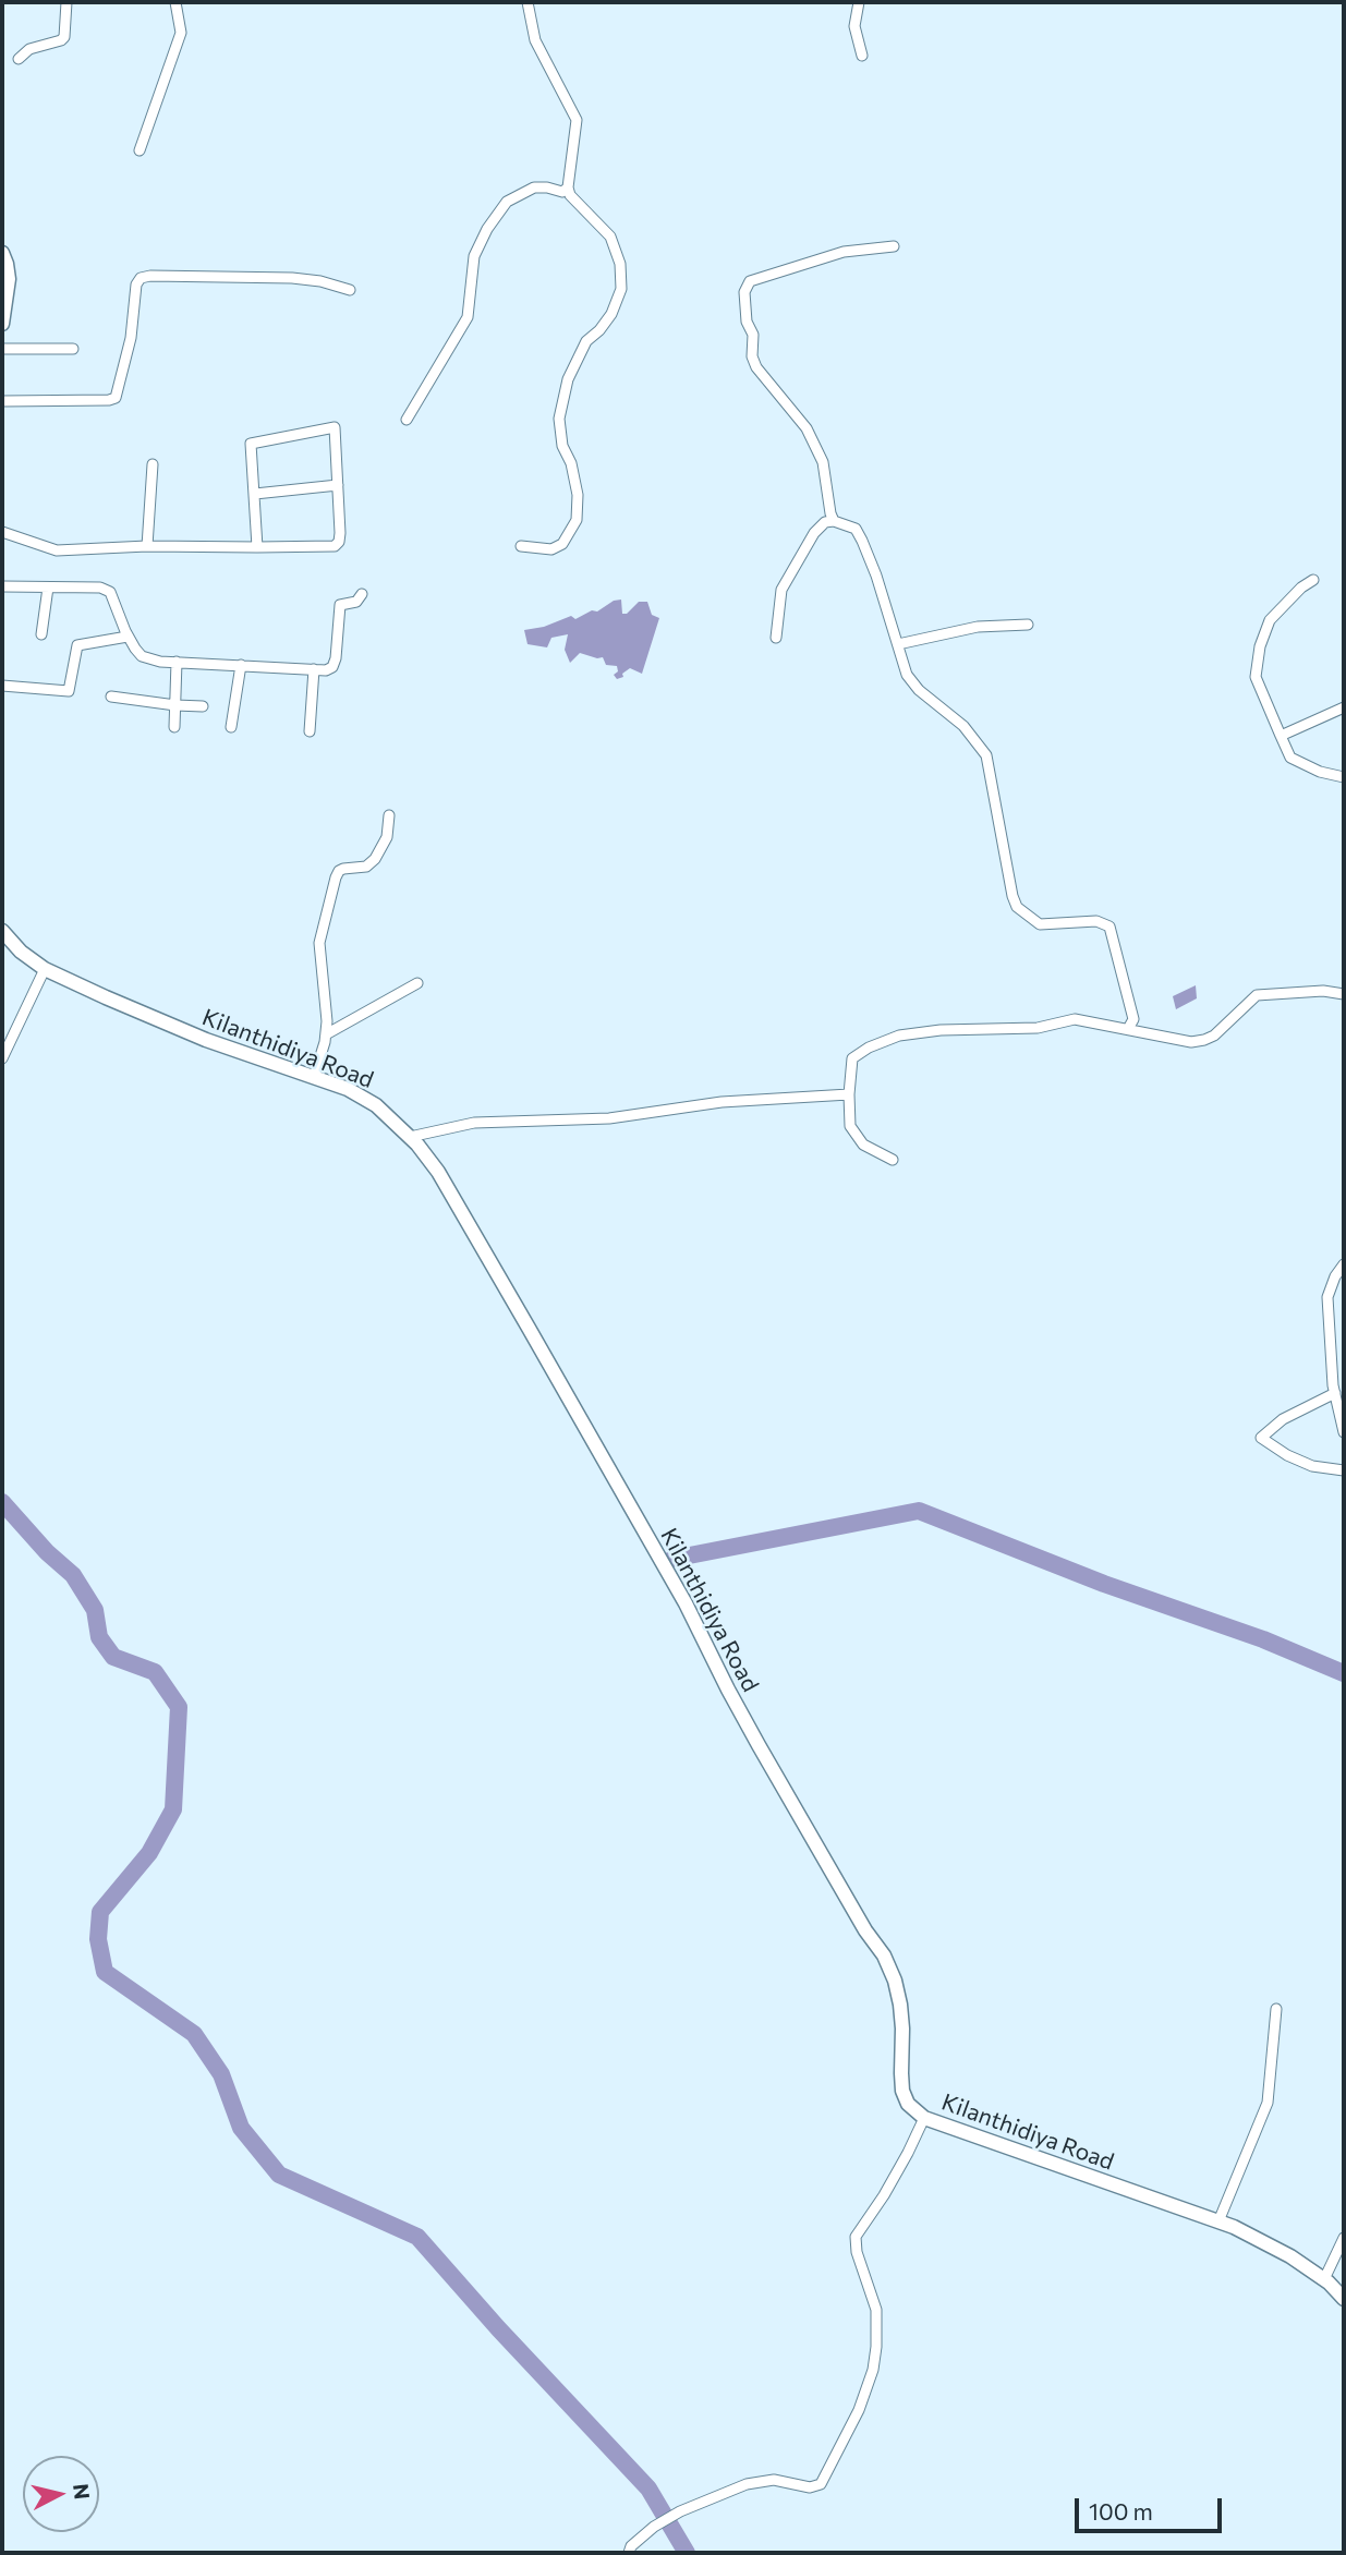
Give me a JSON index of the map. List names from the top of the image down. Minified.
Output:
{"streets":{"street":["Kilanthidiya Road"]},"scale_bar":"100 m","north":"right"}
